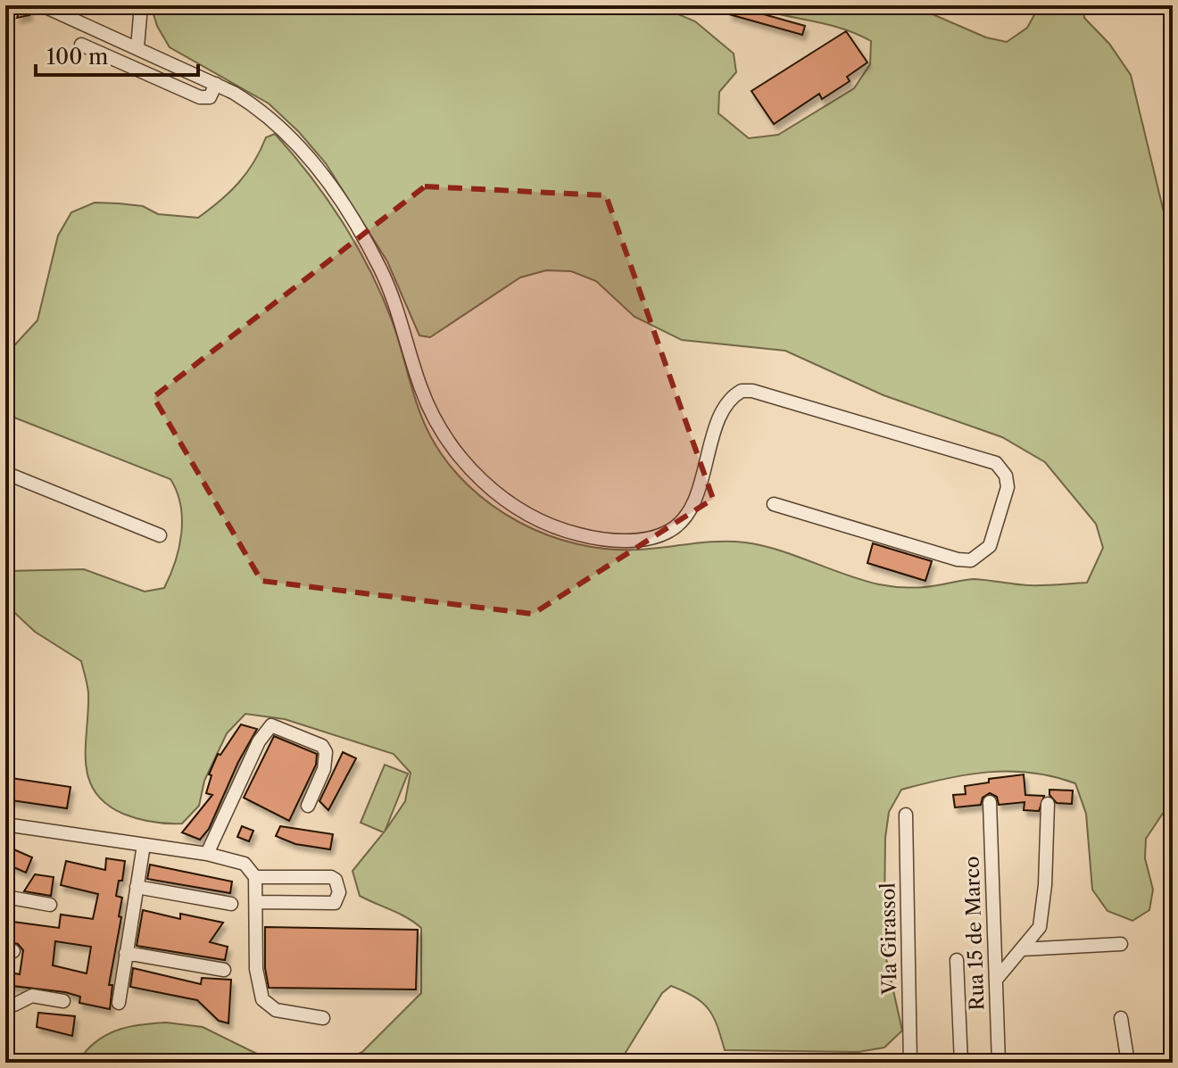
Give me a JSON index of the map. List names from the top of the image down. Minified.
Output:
{"streets":{"street":["Rua 15 de Marco","VIa Girassol"]},"scale_bar":"100 m"}
